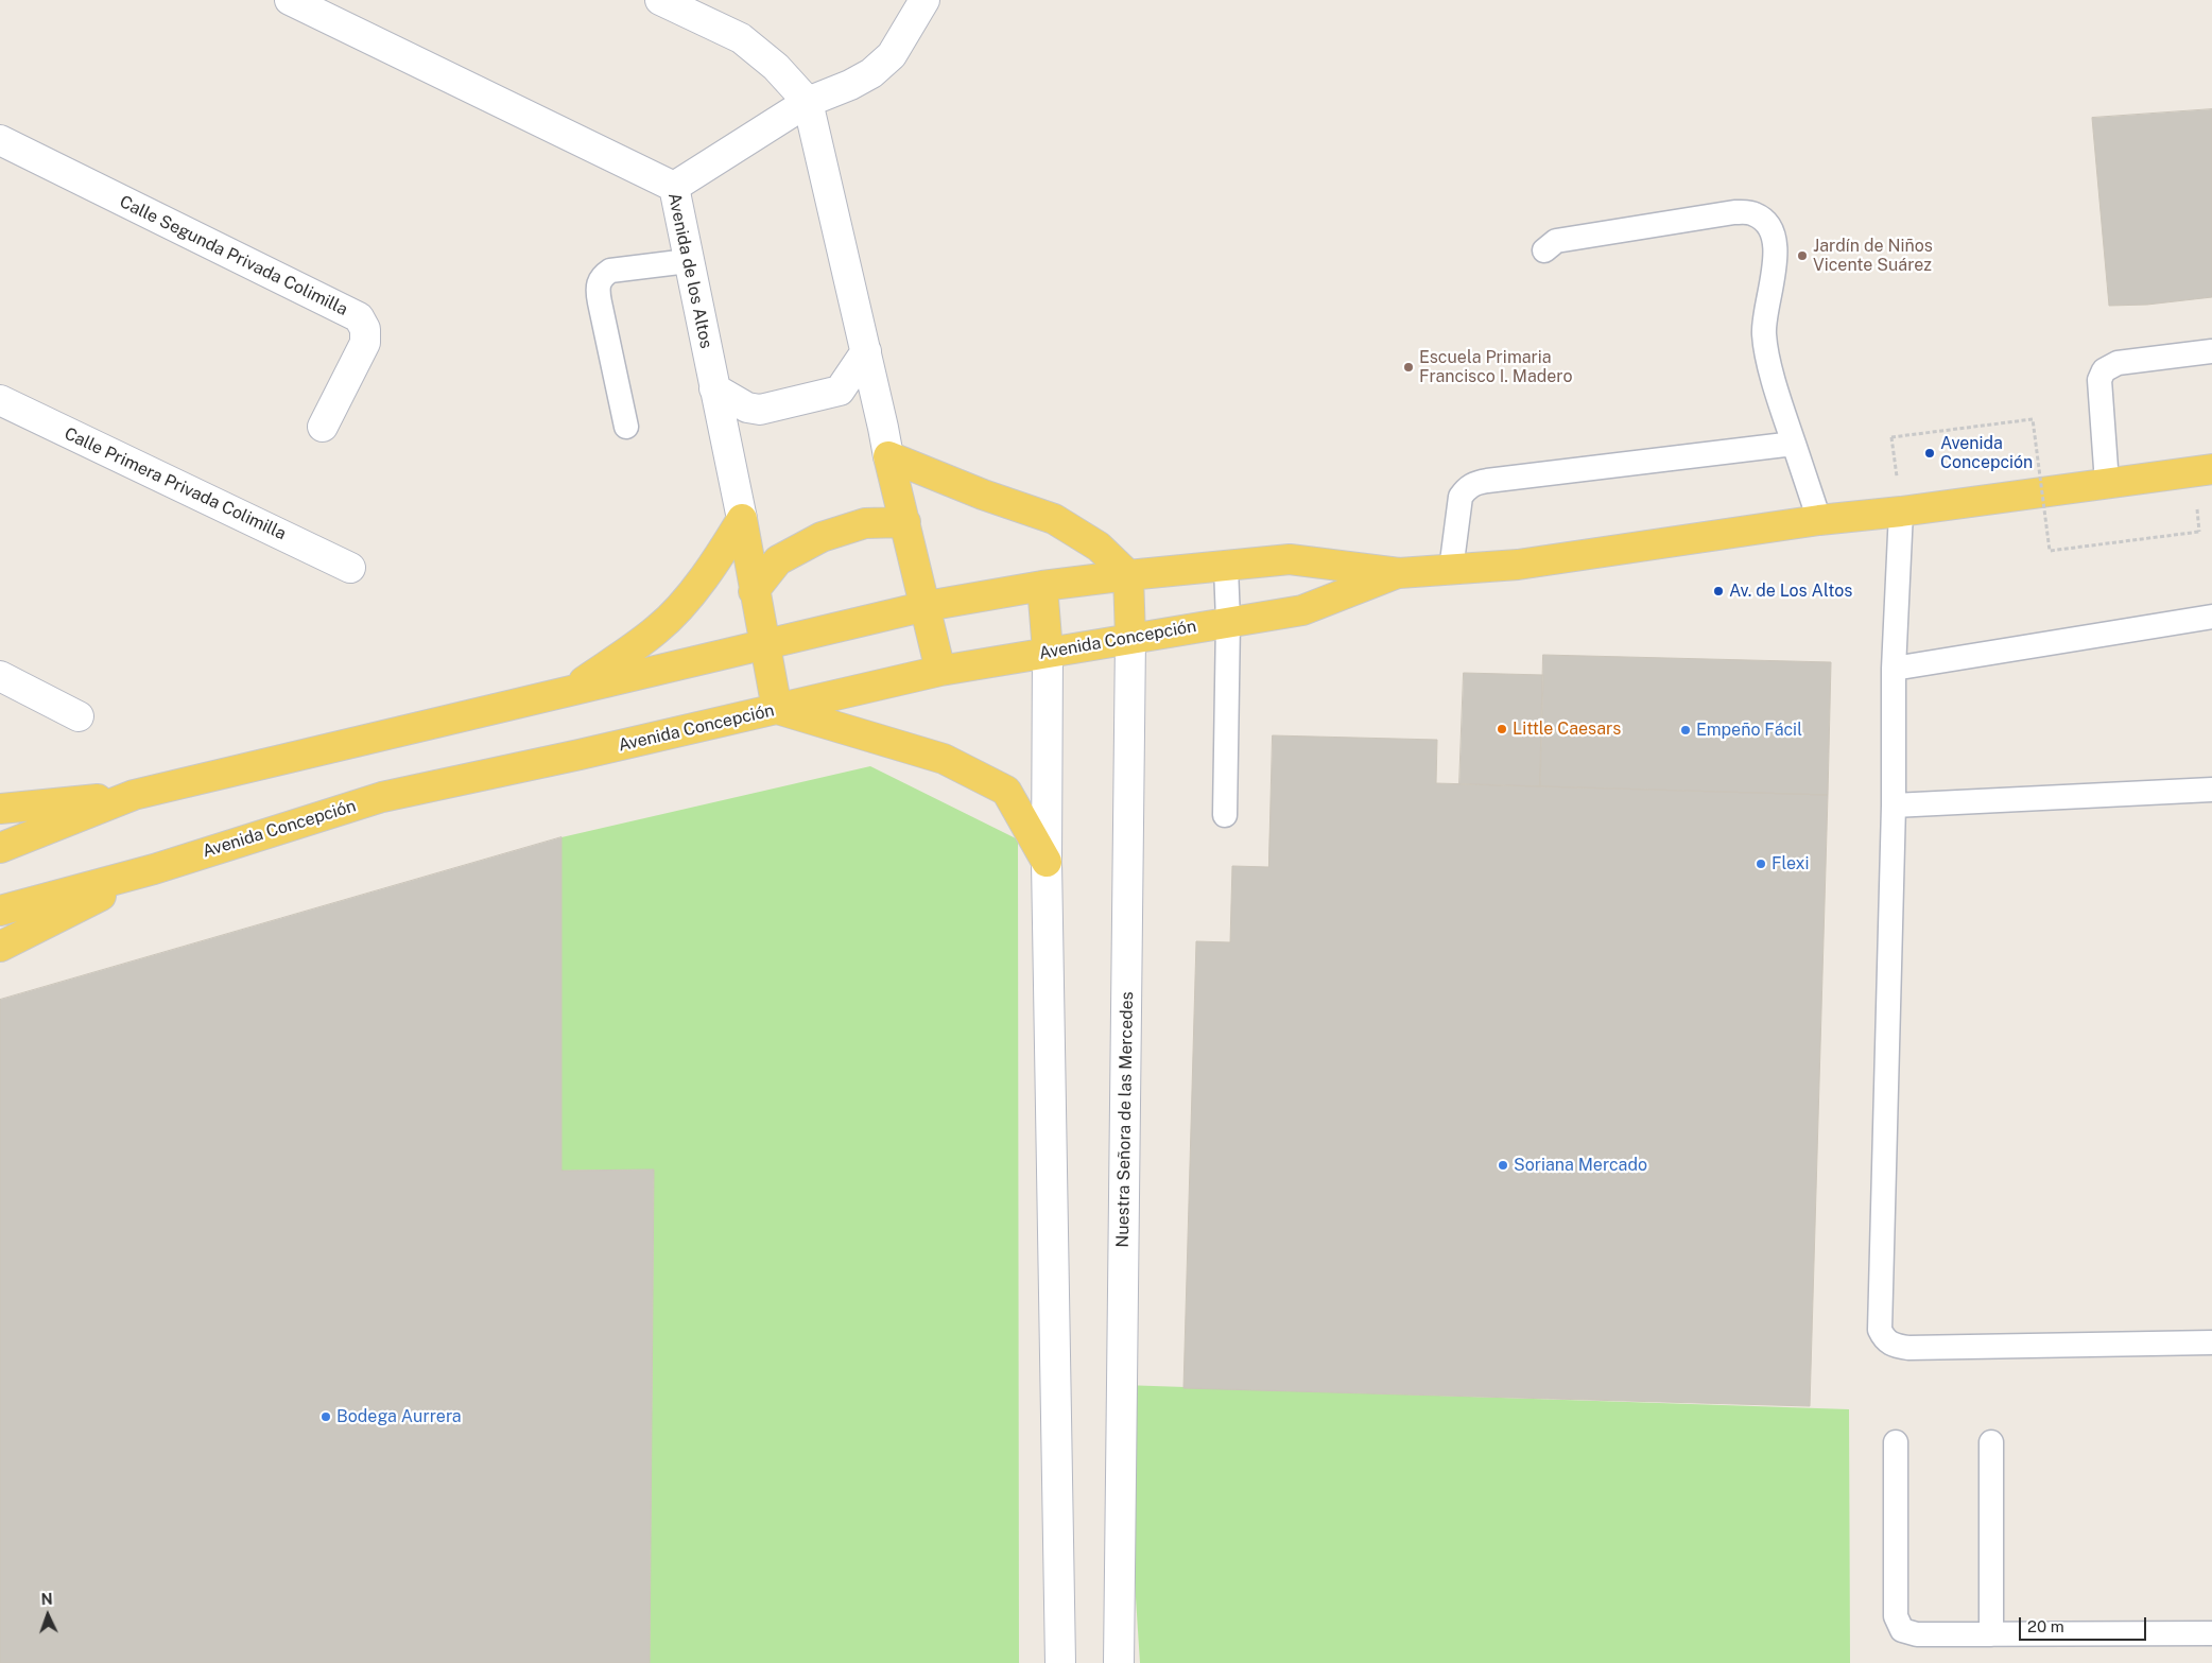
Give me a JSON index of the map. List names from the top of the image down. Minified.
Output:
{"streets":{"main road":["Avenida de los Altos","Avenida Concepción","Nuestra Señora de las Mercedes"],"street":["Calle Segunda Privada Colimilla","Calle Primera Privada Colimilla"]},"crossings":[["Avenida de los Altos","Avenida Concepción"],["Avenida Concepción","Nuestra Señora de las Mercedes"]],"places":["Jardín de Niños Vicente Suárez","Escuela Primaria Francisco I. Madero","Avenida Concepción","Av. de Los Altos","Little Caesars","Empeño Fácil","Flexi","Soriana Mercado","Bodega Aurrera"],"scale_bar":"20 m","north":"top"}
